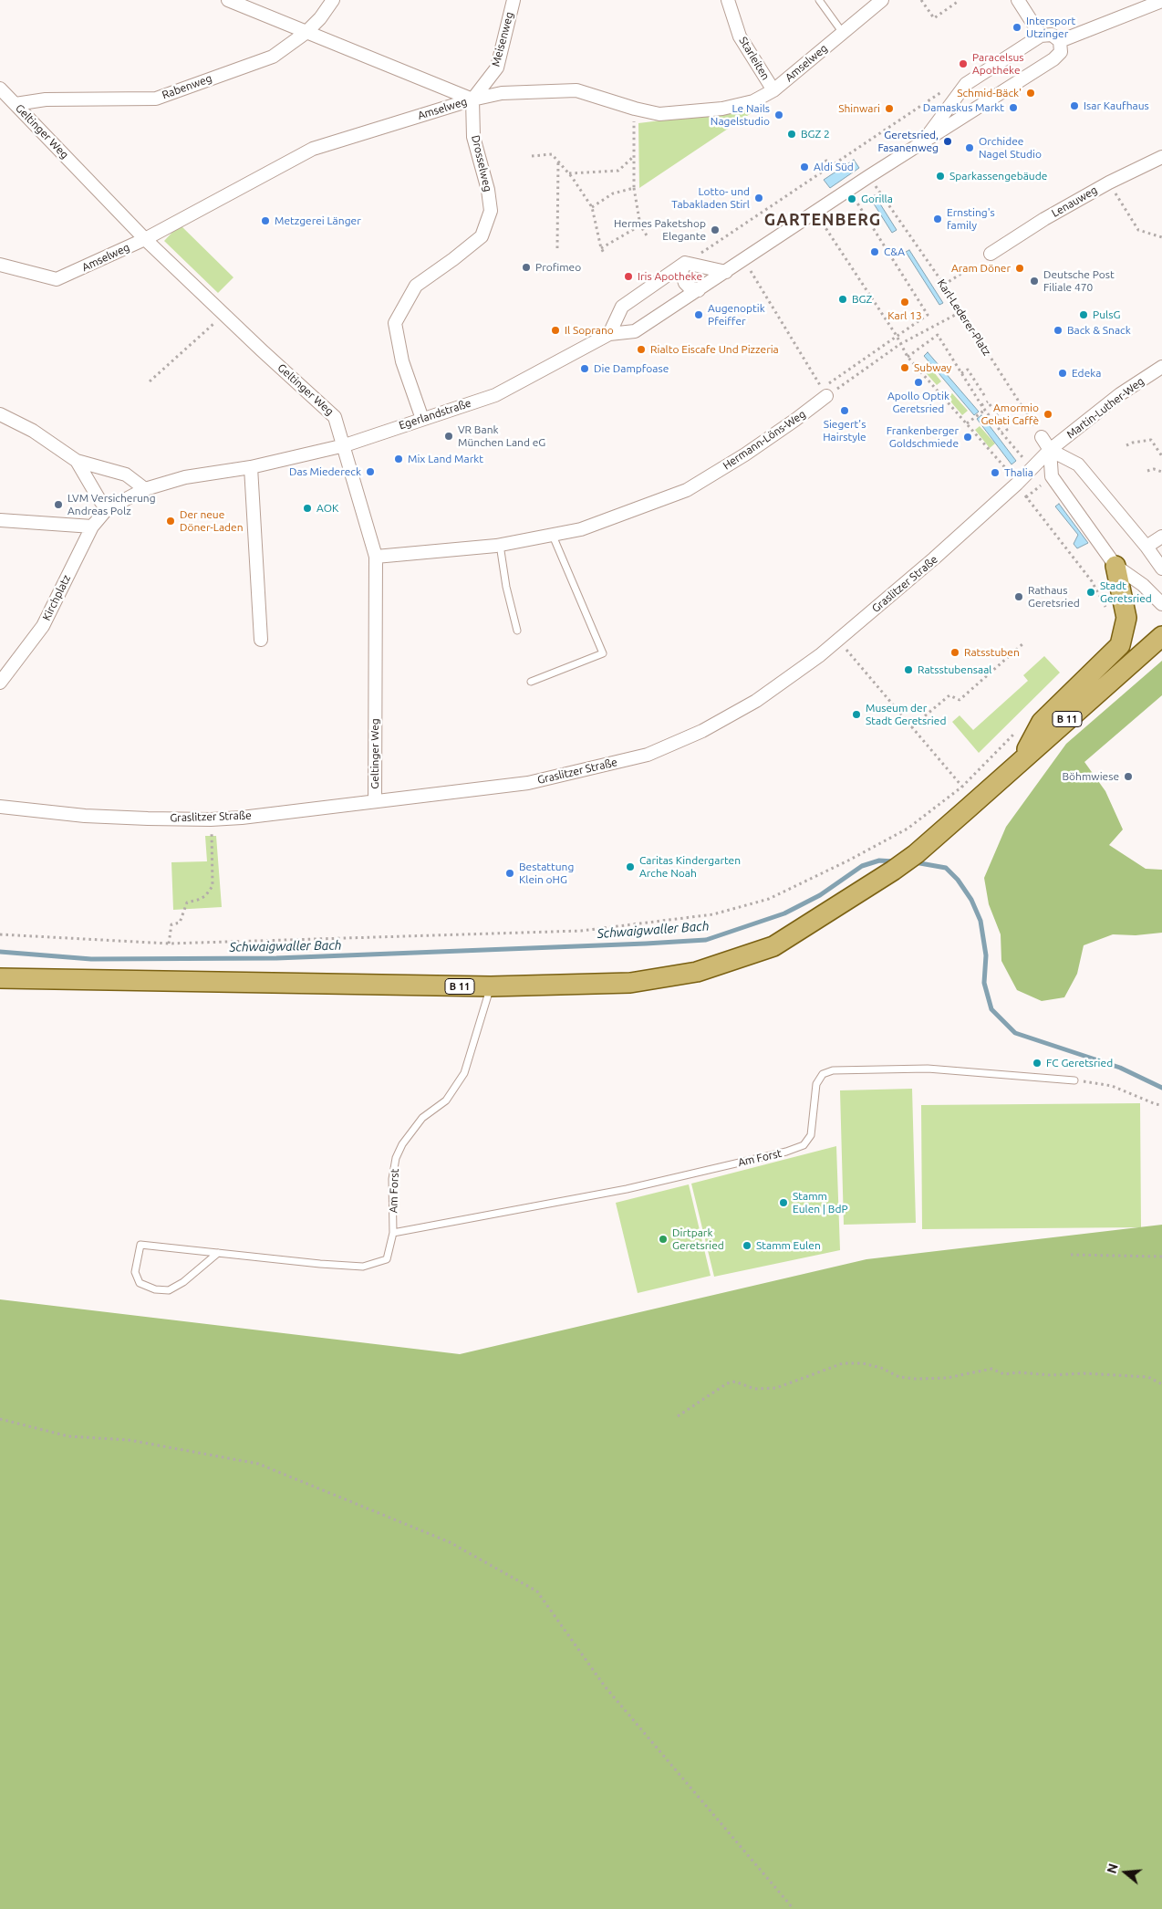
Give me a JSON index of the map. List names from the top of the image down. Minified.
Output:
{"streets":{"main road":["B 11"],"street":["Meisenweg","Starleiten","Amselweg","Rabenweg","Geltinger Weg","Drosselweg","Lenauweg","Martin-Luther-Weg","Egerlandstraße","Hermann-Löns-Weg","Graslitzer Straße","Kirchplatz"],"lane":["Am Forst"],"path":["Karl-Lederer-Platz"]},"crossings":[["Meisenweg","Amselweg"],["Meisenweg","Drosselweg"],["Starleiten","Amselweg"],["Amselweg","Geltinger Weg"],["Amselweg","Drosselweg"],["Rabenweg","Geltinger Weg"],["Geltinger Weg","Egerlandstraße"],["Geltinger Weg","Hermann-Löns-Weg"],["Geltinger Weg","Graslitzer Straße"],["Drosselweg","Egerlandstraße"],["Martin-Luther-Weg","Graslitzer Straße"],["Egerlandstraße","Kirchplatz"],["B 11","Am Forst"]],"districts":["GARTENBERG"],"water":["Schwaigwaller Bach"],"places":["Intersport Utzinger","Paracelsus Apotheke","Schmid-Bäck'","Isar Kaufhaus","Damaskus Markt","Shinwari","Le Nails Nagelstudio","BGZ 2","Geretsried, Fasanenweg","Orchidee Nagel Studio","Aldi Süd","Sparkassengebäude","Lotto- und Tabakladen Stirl","Gorilla","Ernsting's family","Metzgerei Länger","Hermes Paketshop Elegante","C&A","Profimeo","Aram Döner","Iris Apotheke","Deutsche Post Filiale 470","BGZ","Karl 13","Augenoptik Pfeiffer","PulsG","Il Soprano","Back & Snack","Rialto Eiscafe Und Pizzeria","Subway","Die Dampfoase","Edeka","Apollo Optik Geretsried","Siegert's Hairstyle","Amormio Gelati Caffè","VR Bank München Land eG","Frankenberger Goldschmiede","Mix Land Markt","Das Miedereck","Thalia","LVM Versicherung Andreas Polz","AOK","Der neue Döner-Laden","Stadt Geretsried","Rathaus Geretsried","Ratsstuben","Ratsstubensaal","Museum der Stadt Geretsried","Böhmwiese","Caritas Kindergarten Arche Noah","Bestattung Klein oHG","FC Geretsried","Stamm Eulen | BdP","Dirtpark Geretsried","Stamm Eulen"],"north":"left"}
